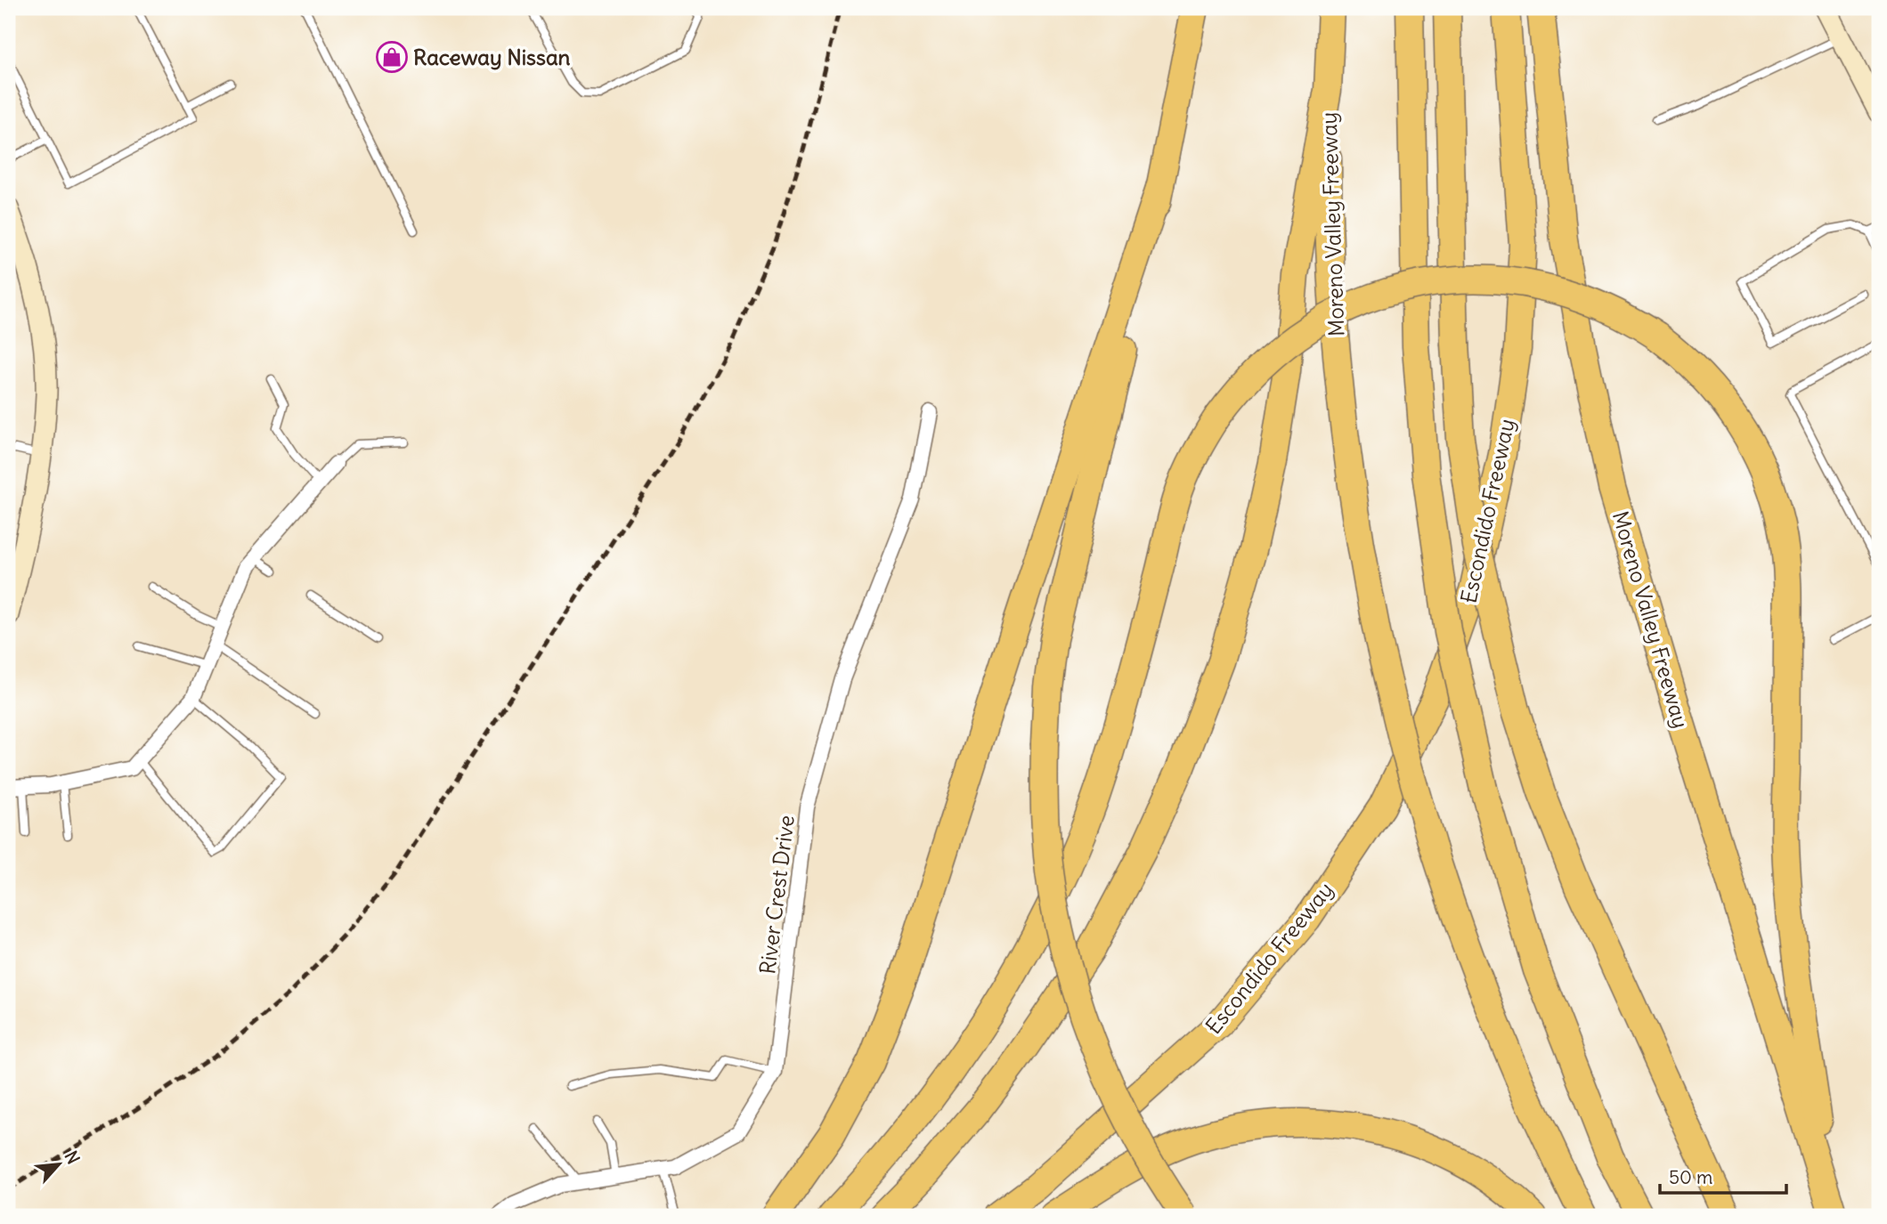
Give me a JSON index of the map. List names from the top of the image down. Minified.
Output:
{"streets":{"highway":["Moreno Valley Freeway","Escondido Freeway"],"street":["River Crest Drive"]},"places":{"shop":["Raceway Nissan"]},"scale_bar":"50 m","north":"top right"}
